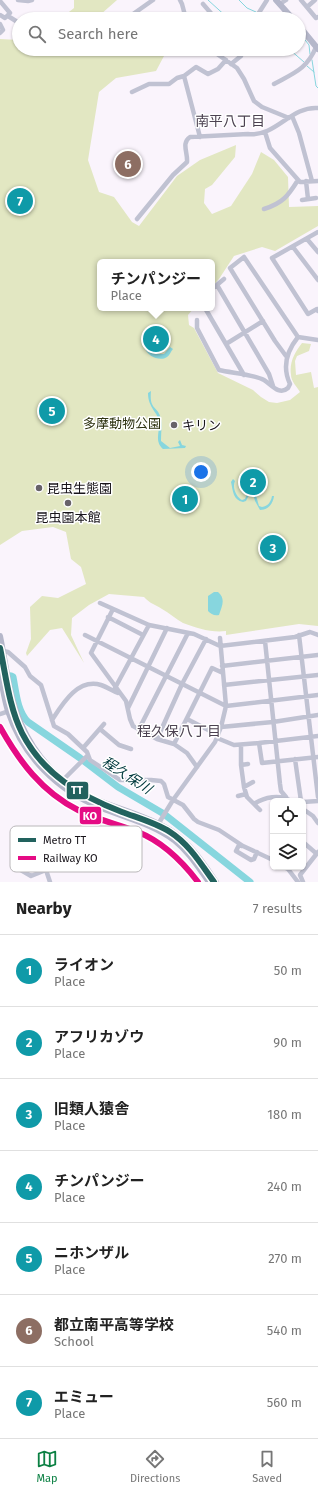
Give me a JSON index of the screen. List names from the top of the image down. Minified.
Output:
{"districts":["南平八丁目","程久保八丁目"],"water":["程久保川"],"parks":["多摩動物公園"],"places":["キリン","昆虫生態園","昆虫園本館"],"lines":["metro line TT","rail line KO"],"legend":["Metro TT","Railway KO"],"page":{"search":"Search here","pins":["6","7","4","5","2","1","3"],"popup":["チンパンジー","Place"],"heading":["Nearby","7 results"],"list":[{"mark":"1","name":"ライオン","note":"Place","value":"50 m"},{"mark":"2","name":"アフリカゾウ","note":"Place","value":"90 m"},{"mark":"3","name":"旧類人猿舎","note":"Place","value":"180 m"},{"mark":"4","name":"チンパンジー","note":"Place","value":"240 m"},{"mark":"5","name":"ニホンザル","note":"Place","value":"270 m"},{"mark":"6","name":"都立南平高等学校","note":"School","value":"540 m"},{"mark":"7","name":"エミュー","note":"Place","value":"560 m"}],"nav":["Map","Directions","Saved"]}}
